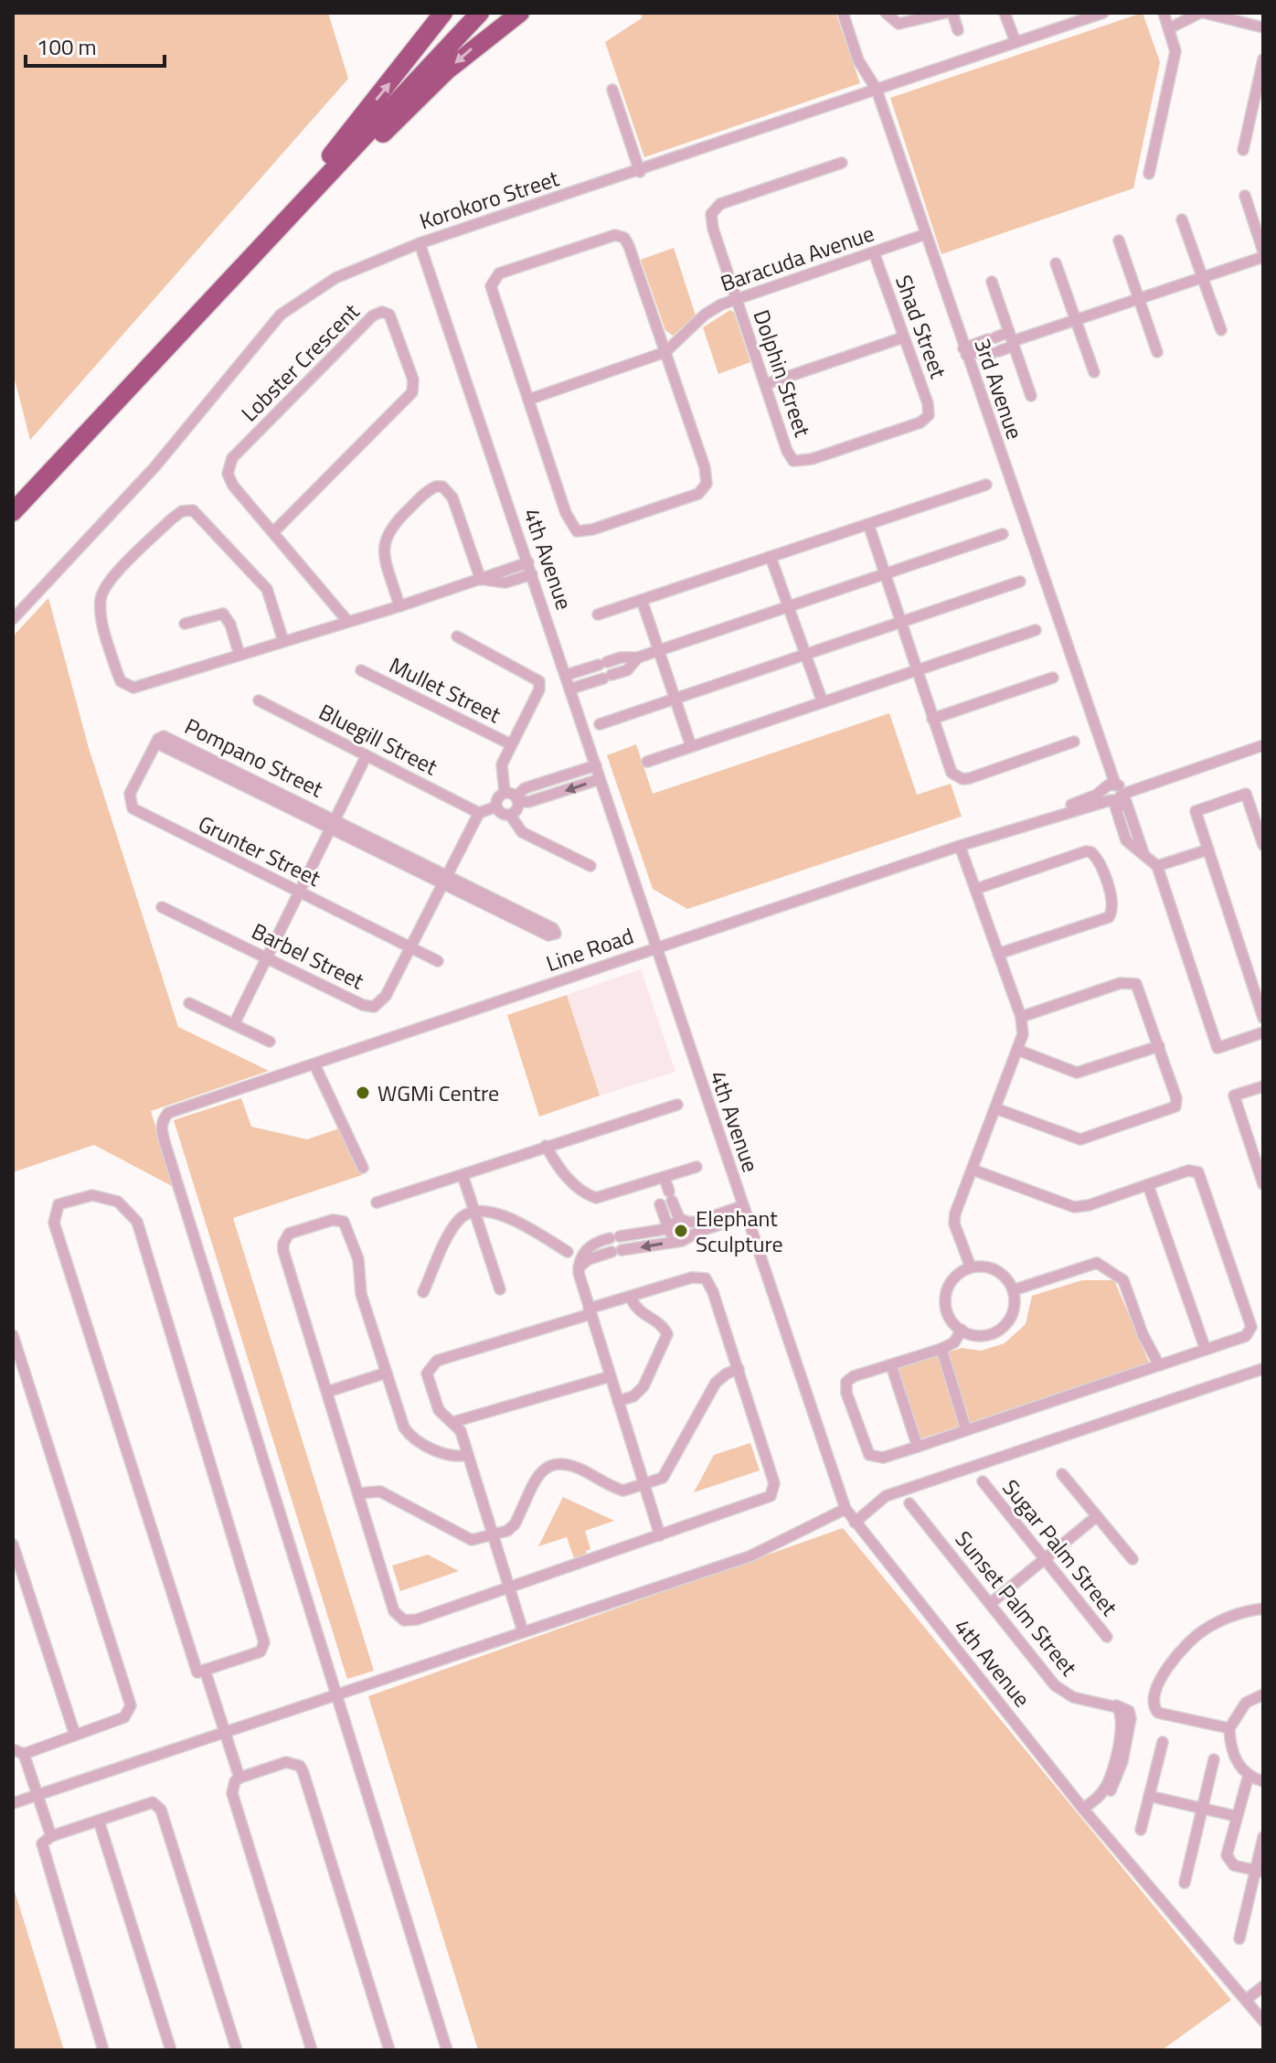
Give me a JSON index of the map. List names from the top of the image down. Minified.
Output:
{"streets":{"street":["Korokoro Street","Baracuda Avenue","Shad Street","Lobster Crescent","Dolphin Street","3rd Avenue","4th Avenue","Mullet Street","Bluegill Street","Pompano Street","Grunter Street","Line Road","Barbel Street","Sugar Palm Street","Sunset Palm Street"]},"crossings":[["Korokoro Street","3rd Avenue"],["Korokoro Street","4th Avenue"],["Baracuda Avenue","Shad Street"],["Baracuda Avenue","Dolphin Street"],["Baracuda Avenue","3rd Avenue"],["Shad Street","Dolphin Street"],["3rd Avenue","Line Road"],["4th Avenue","Line Road"],["4th Avenue","Sunset Palm Street"],["Pompano Street","Grunter Street"],["Grunter Street","Barbel Street"]],"places":["WGMi Centre","Elephant Sculpture"],"scale_bar":"100 m"}
